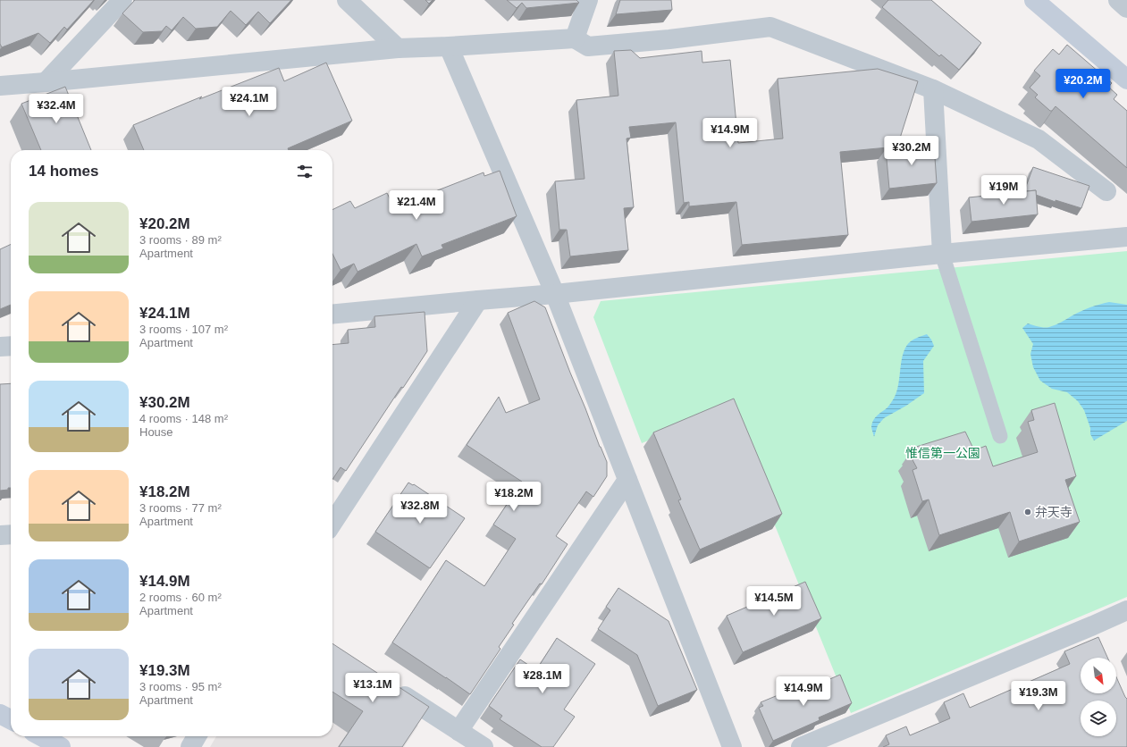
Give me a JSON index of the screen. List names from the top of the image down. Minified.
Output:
{"parks":["惟信第一公園"],"places":["弁天寺"],"north":"bottom right","page":{"price":["¥20.2M","¥24.1M","¥32.4M","¥14.9M","¥30.2M","¥19M","¥21.4M","¥18.2M","¥32.8M","¥14.5M","¥28.1M","¥13.1M","¥14.9M","¥19.3M"],"heading":"14 homes","list":[{"name":"¥20.2M","note":"3 rooms · 89 m² · Apartment"},{"name":"¥24.1M","note":"3 rooms · 107 m² · Apartment"},{"name":"¥30.2M","note":"4 rooms · 148 m² · House"},{"name":"¥18.2M","note":"3 rooms · 77 m² · Apartment"},{"name":"¥14.9M","note":"2 rooms · 60 m² · Apartment"},{"name":"¥19.3M","note":"3 rooms · 95 m² · Apartment"}]}}
